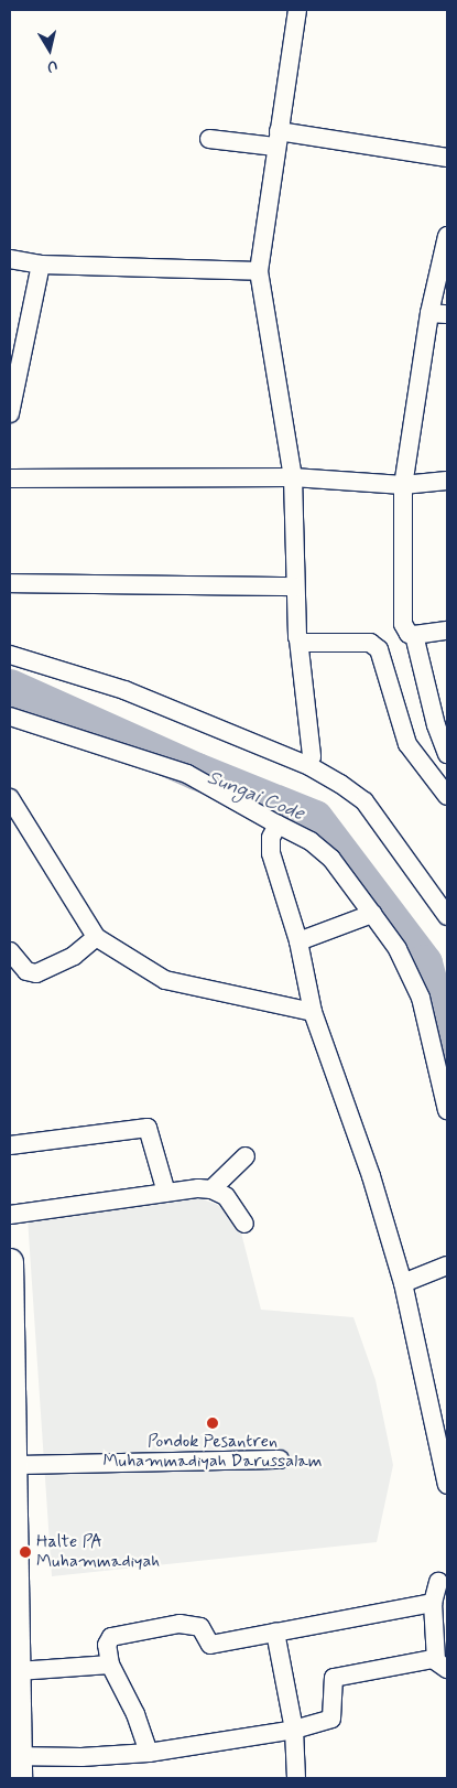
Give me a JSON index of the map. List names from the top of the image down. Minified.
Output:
{"water":["Sungai Code"],"places":["Pondok Pesantren Muhammadiyah Darussalam","Halte PA Muhammadiyah"],"north":"bottom"}
